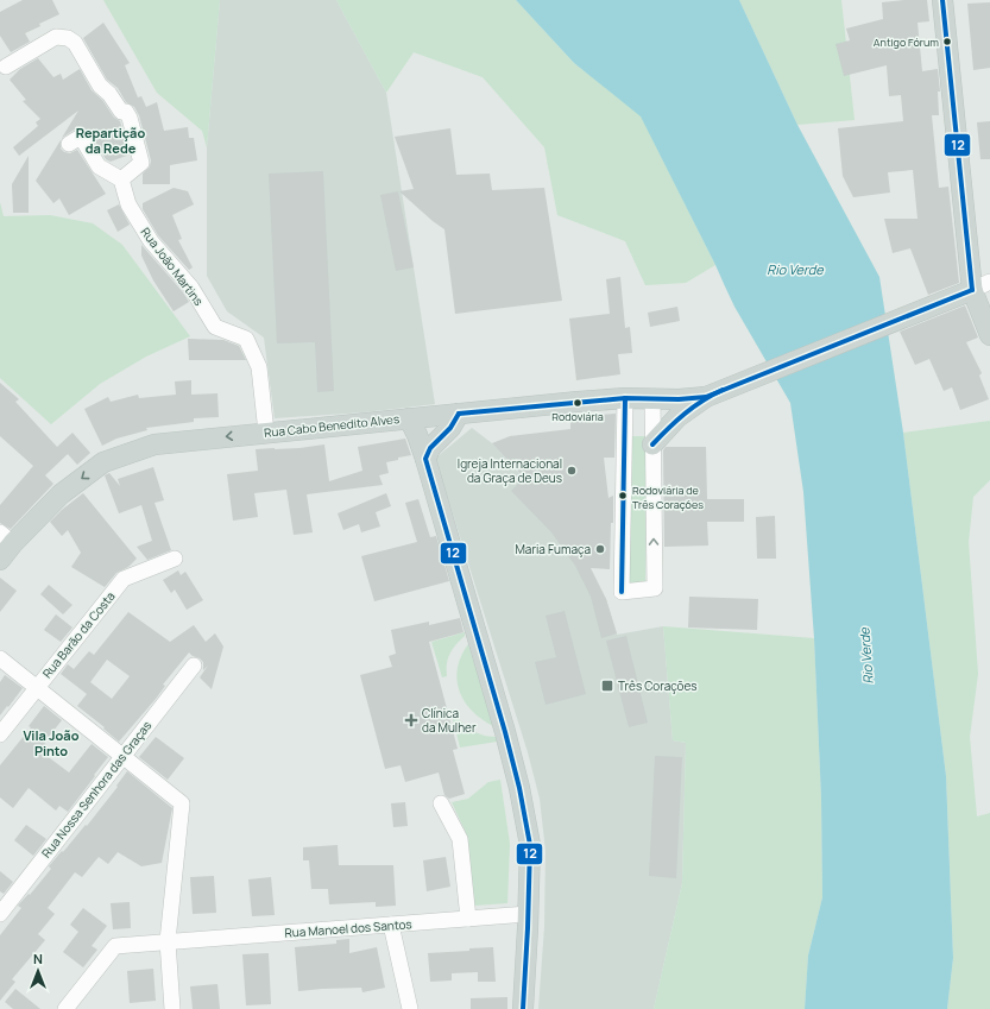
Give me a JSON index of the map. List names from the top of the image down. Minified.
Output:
{"streets":{"main road":["Rua Cabo Benedito Alves"],"street":["Rua João Martins","Rua Barão da Costa","Rua Nossa Senhora das Graças","Rua Manoel dos Santos"]},"crossings":[["Rua João Martins","Rua Cabo Benedito Alves"]],"one_way":["Rua Cabo Benedito Alves"],"districts":["Repartição da Rede","Vila João Pinto"],"water":["Rio Verde"],"places":{"other":["Antigo Fórum","Rodoviária","Igreja Internacional da Graça de Deus","Rodoviária de Três Corações","Maria Fumaça"],"transit":["Três Corações"],"health":["Clínica da Mulher"]},"lines":["transit line 12"],"north":"top"}
